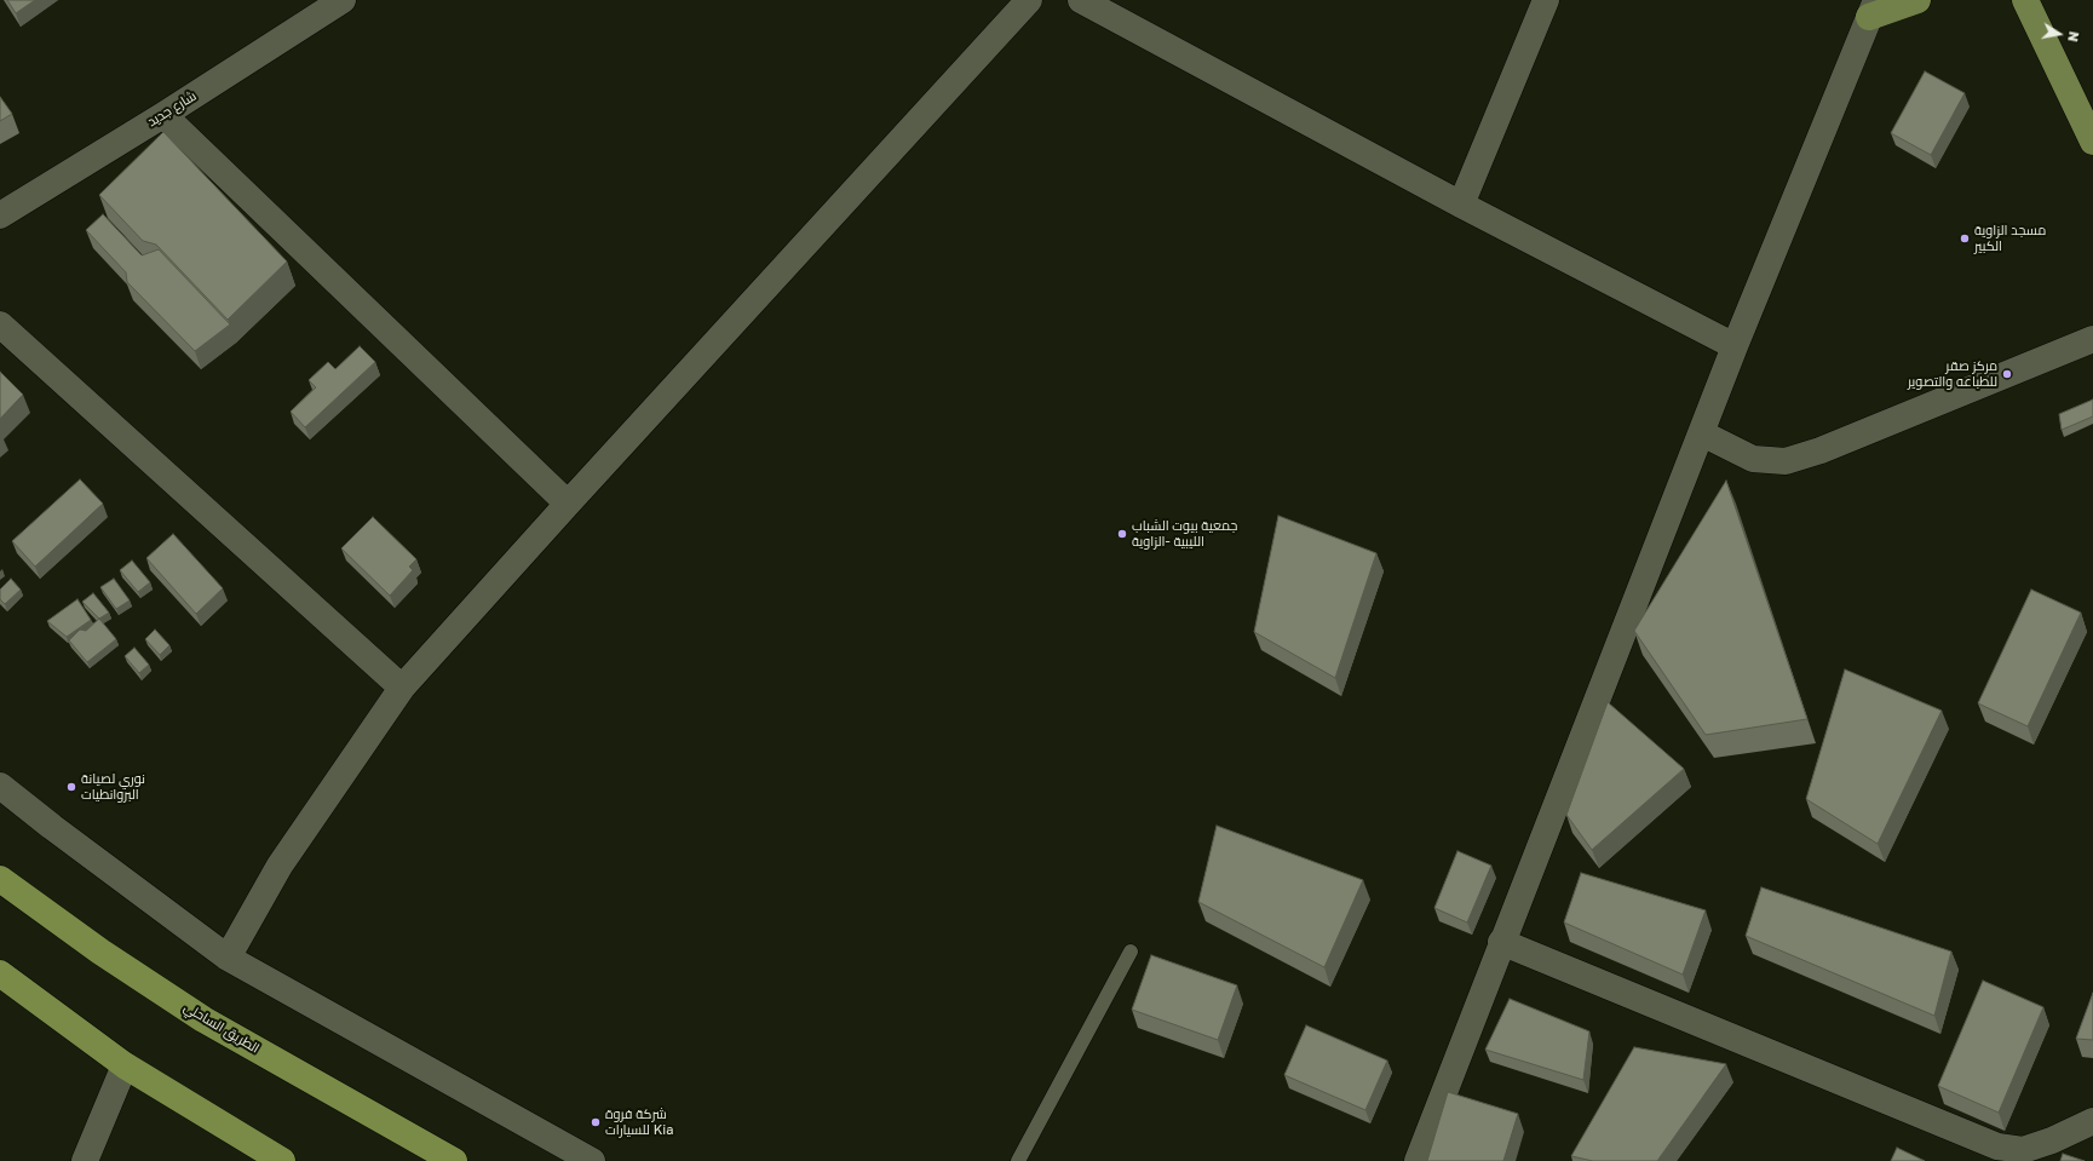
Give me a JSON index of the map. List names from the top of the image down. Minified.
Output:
{"streets":{"highway":["الطريق الساحلي"],"street":["شارع جديد"]},"places":["مسجد الزاوية الكبير","مركز صقر للطباعه والتصوير","جمعية بيوت الشباب الليبية -الزاوية","نوري لصيانة البروانطيات","شركة فروة للسيارات Kia"],"north":"right"}
